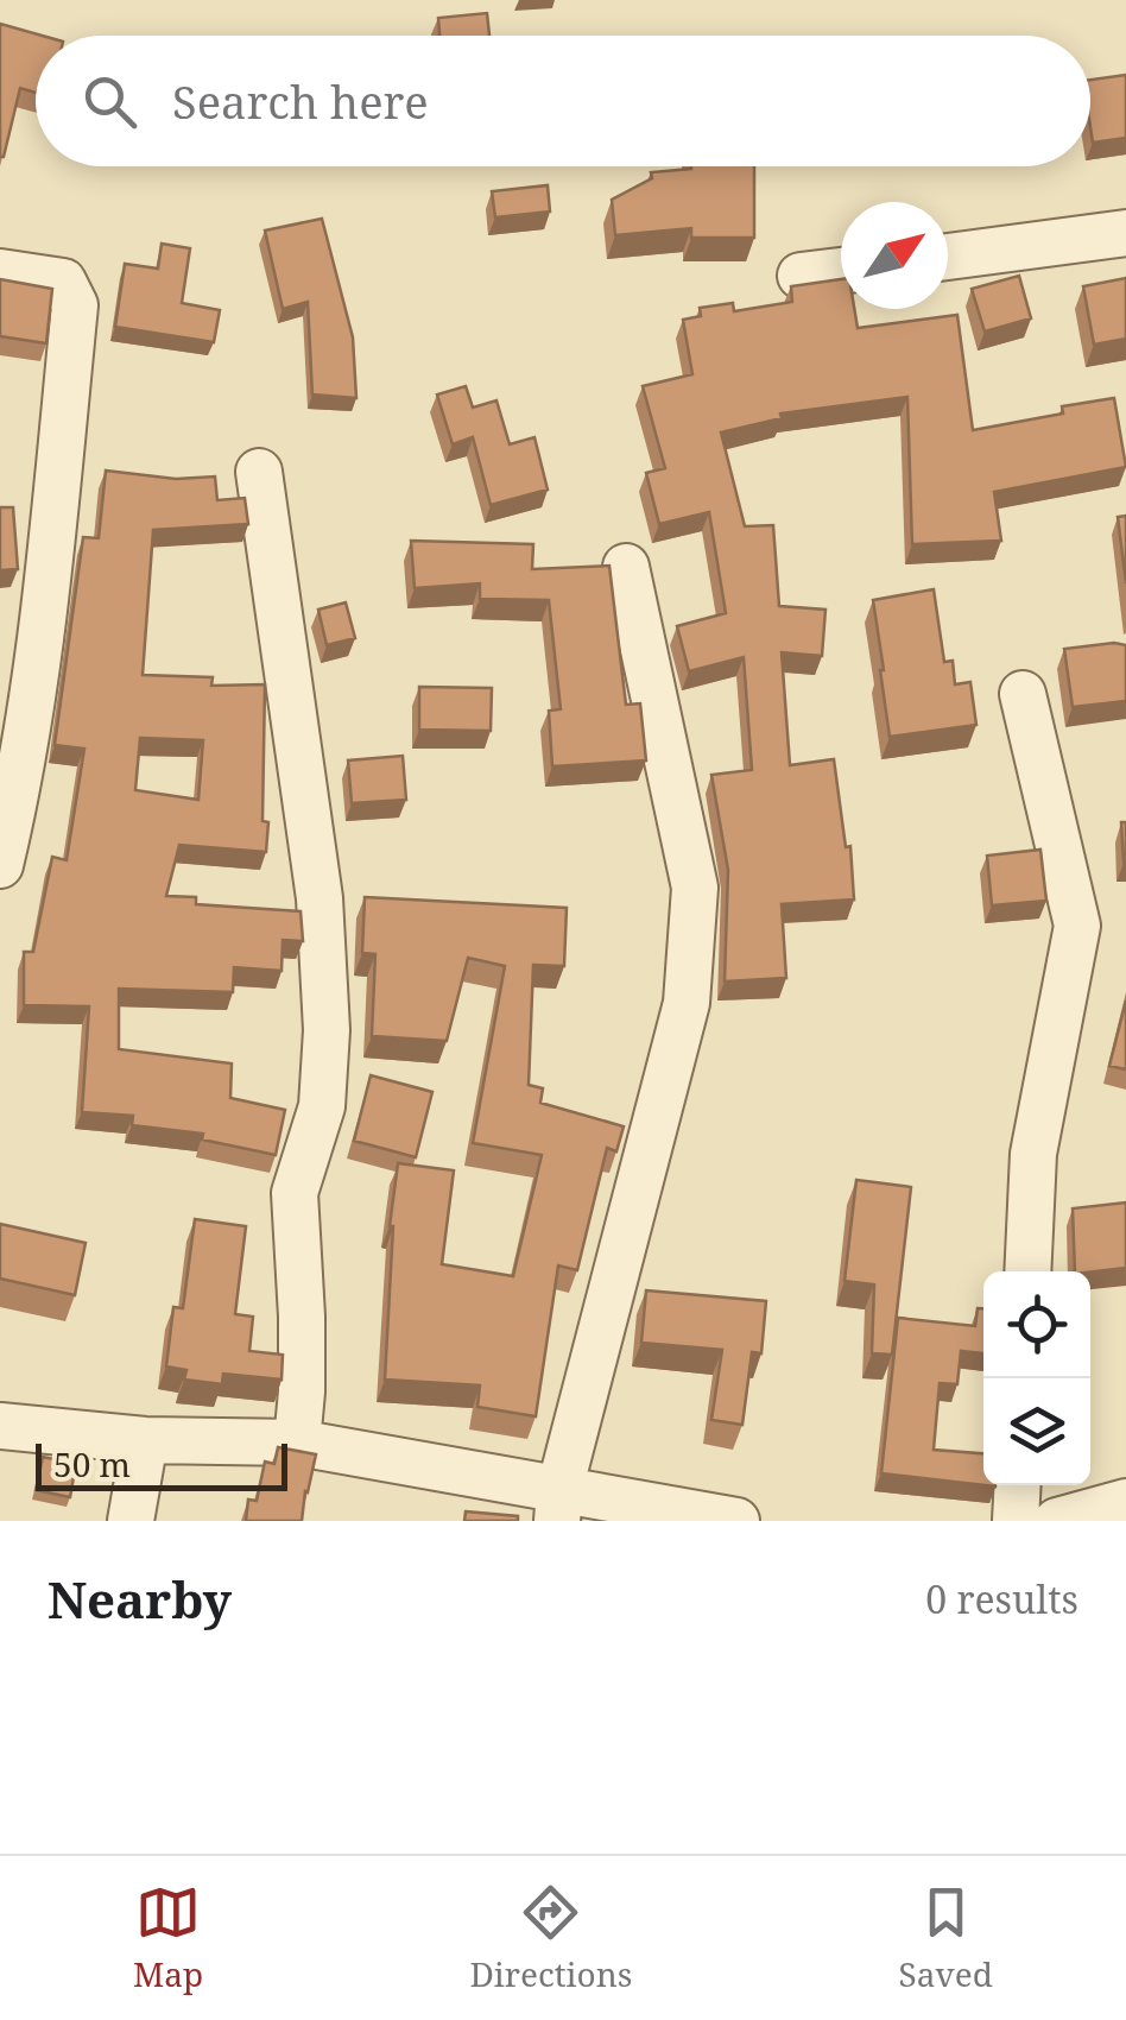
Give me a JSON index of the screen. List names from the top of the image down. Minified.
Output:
{"scale_bar":"50 m","north":"top right","page":{"search":"Search here","scale":"50 m","heading":["Nearby","0 results"],"nav":["Map","Directions","Saved"]}}
